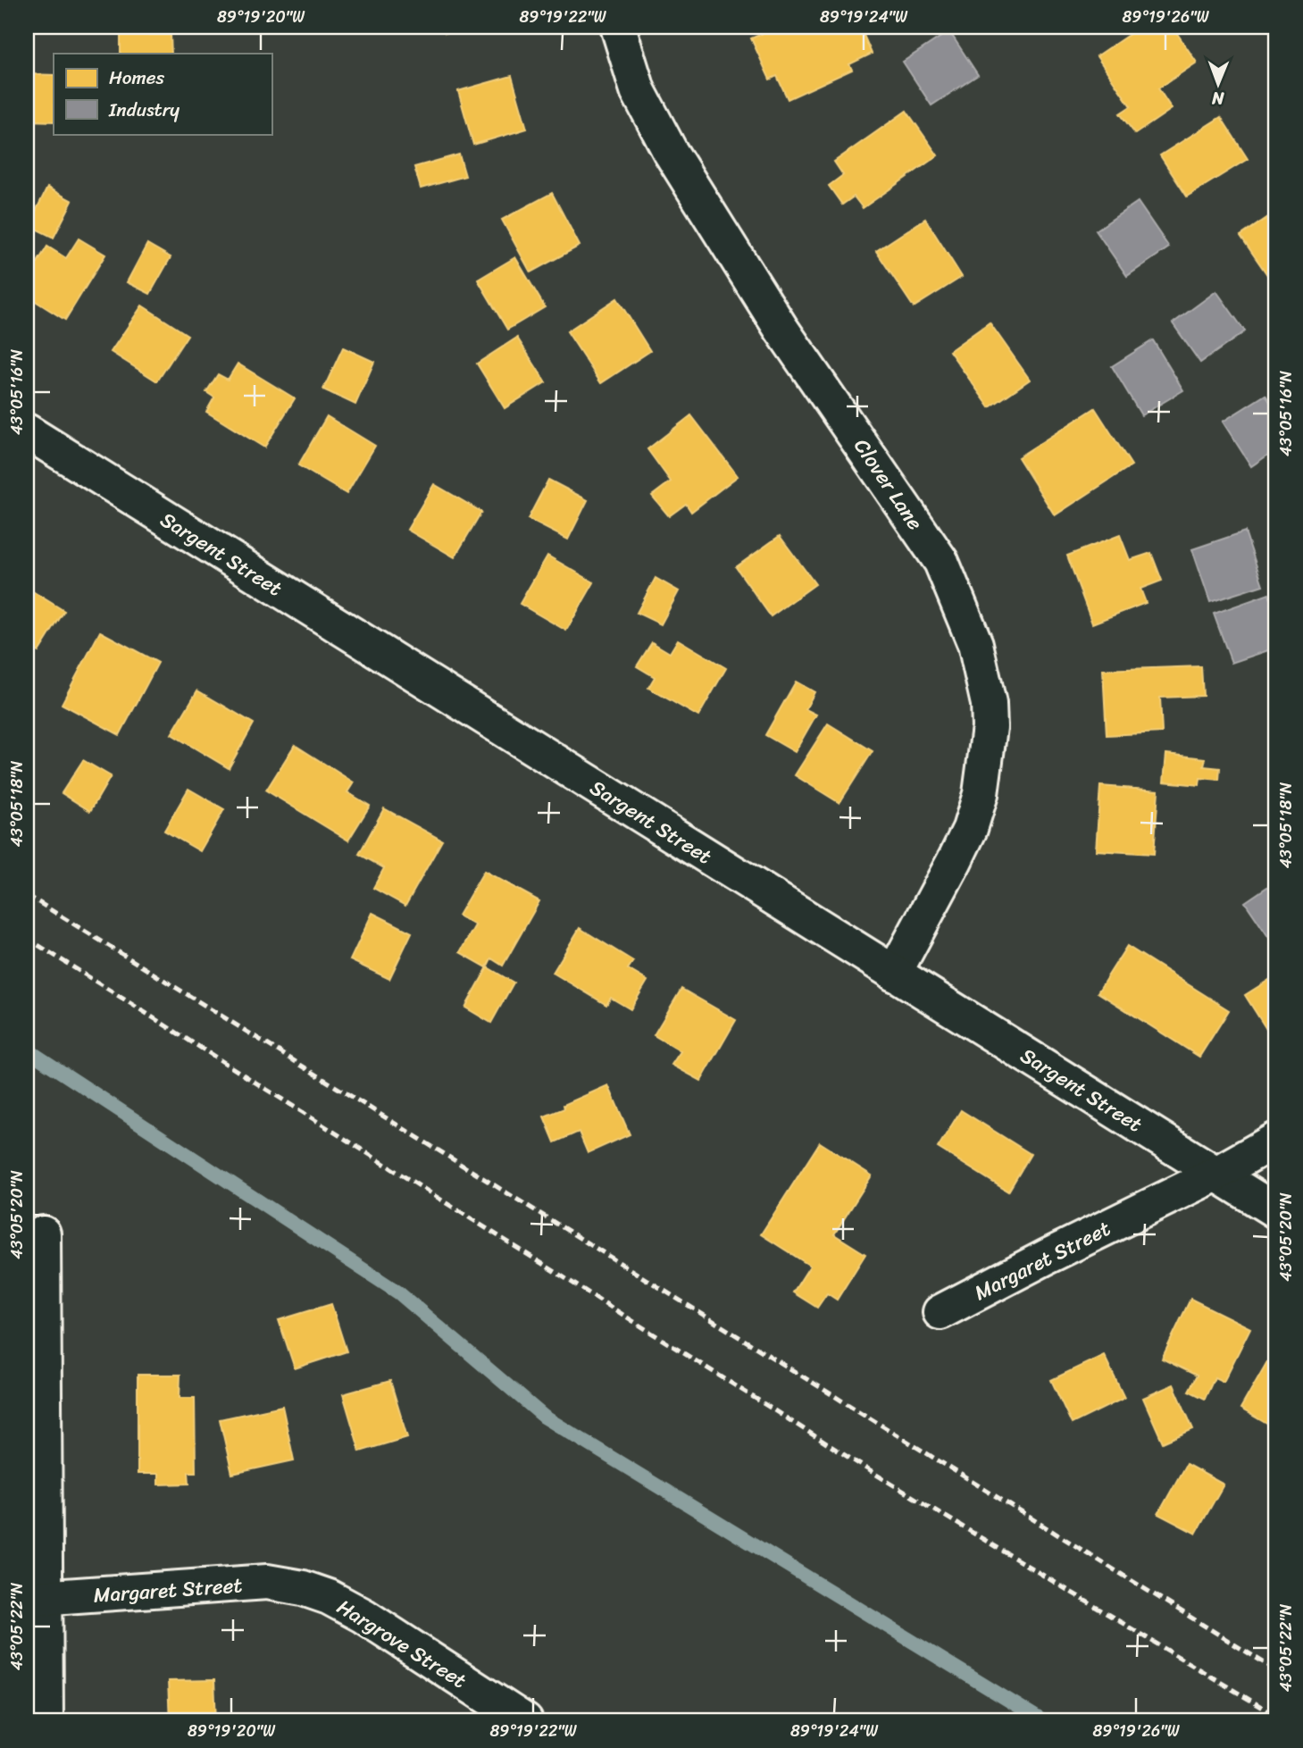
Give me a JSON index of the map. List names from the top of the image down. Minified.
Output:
{"streets":{"street":["Clover Lane","Sargent Street","Margaret Street","Hargrove Street"]},"crossings":[["Clover Lane","Sargent Street"],["Sargent Street","Margaret Street"],["Margaret Street","Hargrove Street"]],"legend":["Homes","Industry"],"north":"bottom","coordinates":["89°19'20\"W","89°19'22\"W","89°19'24\"W","89°19'26\"W","43°05'16\"N","43°05'18\"N","43°05'20\"N","43°05'22\"N"]}
